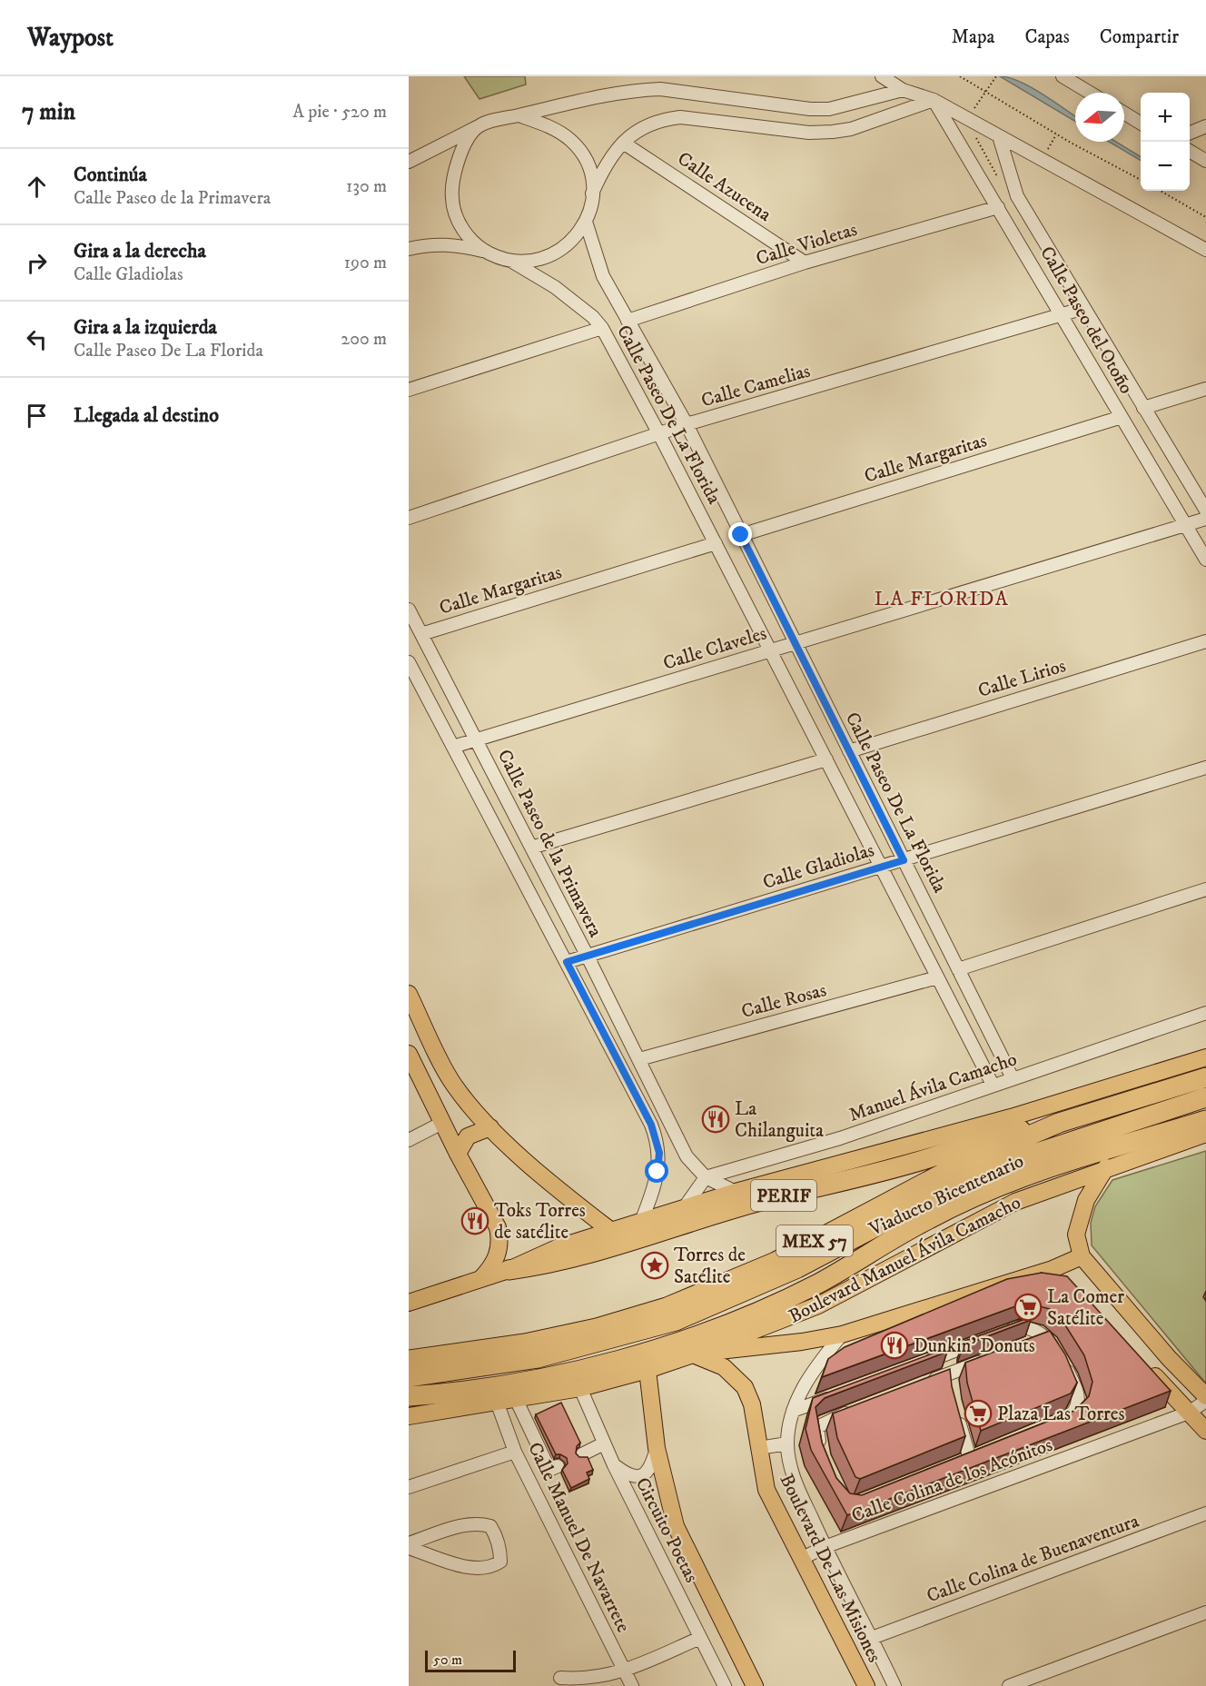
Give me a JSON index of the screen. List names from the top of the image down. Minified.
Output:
{"streets":{"highway":["Viaducto Bicentenario","PERIF","MEX 57","Boulevard Manuel Ávila Camacho"],"main road":["Boulevard De Las Misiones"],"street":["Calle Azucena","Calle Violetas","Calle Paseo del Otoño","Calle Camelias","Calle Paseo De La Florida","Calle Margaritas","Calle Claveles","Calle Lirios","Calle Paseo de la Primavera","Calle Gladiolas","Calle Rosas","Manuel Ávila Camacho","Calle Colina de los Acónitos","Circuito Poetas","Calle Manuel De Navarrete","Calle Colina de Buenaventura"]},"crossings":[["Calle Azucena","Calle Violetas"],["Calle Violetas","Calle Paseo del Otoño"],["Calle Violetas","Calle Paseo De La Florida"],["Calle Paseo del Otoño","Calle Camelias"],["Calle Paseo del Otoño","Calle Margaritas"],["Calle Paseo del Otoño","Calle Claveles"],["Calle Camelias","Calle Paseo De La Florida"],["Calle Paseo De La Florida","Calle Margaritas"],["Calle Paseo De La Florida","Calle Claveles"],["Calle Paseo De La Florida","Calle Lirios"],["Calle Paseo De La Florida","Calle Gladiolas"],["Calle Paseo De La Florida","Calle Rosas"],["Calle Paseo De La Florida","Manuel Ávila Camacho"],["Calle Margaritas","Calle Paseo de la Primavera"],["Calle Claveles","Calle Paseo de la Primavera"],["Calle Paseo de la Primavera","Calle Gladiolas"],["Calle Paseo de la Primavera","Calle Rosas"],["Calle Paseo de la Primavera","Manuel Ávila Camacho"],["PERIF","MEX 57"],["Boulevard Manuel Ávila Camacho","Circuito Poetas"],["Boulevard Manuel Ávila Camacho","Calle Manuel De Navarrete"],["Boulevard Manuel Ávila Camacho","Boulevard De Las Misiones"],["Calle Colina de los Acónitos","Boulevard De Las Misiones"],["Calle Colina de Buenaventura","Boulevard De Las Misiones"]],"districts":["LA FLORIDA"],"places":{"restaurant":["La Chilanguita","Toks Torres de satélite","Dunkin' Donuts"],"place":["Torres de Satélite"],"supermarket":["La Comer Satélite","Plaza Las Torres"]},"scale_bar":"50 m","north":"left","page":{"header":"Waypost","nav":["Mapa","Capas","Compartir"],"heading":["7 min","A pie · 520 m"],"map_buttons":["+","−"],"list":[["Continúa","Calle Paseo de la Primavera","130 m"],["Gira a la derecha","Calle Gladiolas","190 m"],["Gira a la izquierda","Calle Paseo De La Florida","200 m"],"Llegada al destino"],"scale":"50 m"}}
